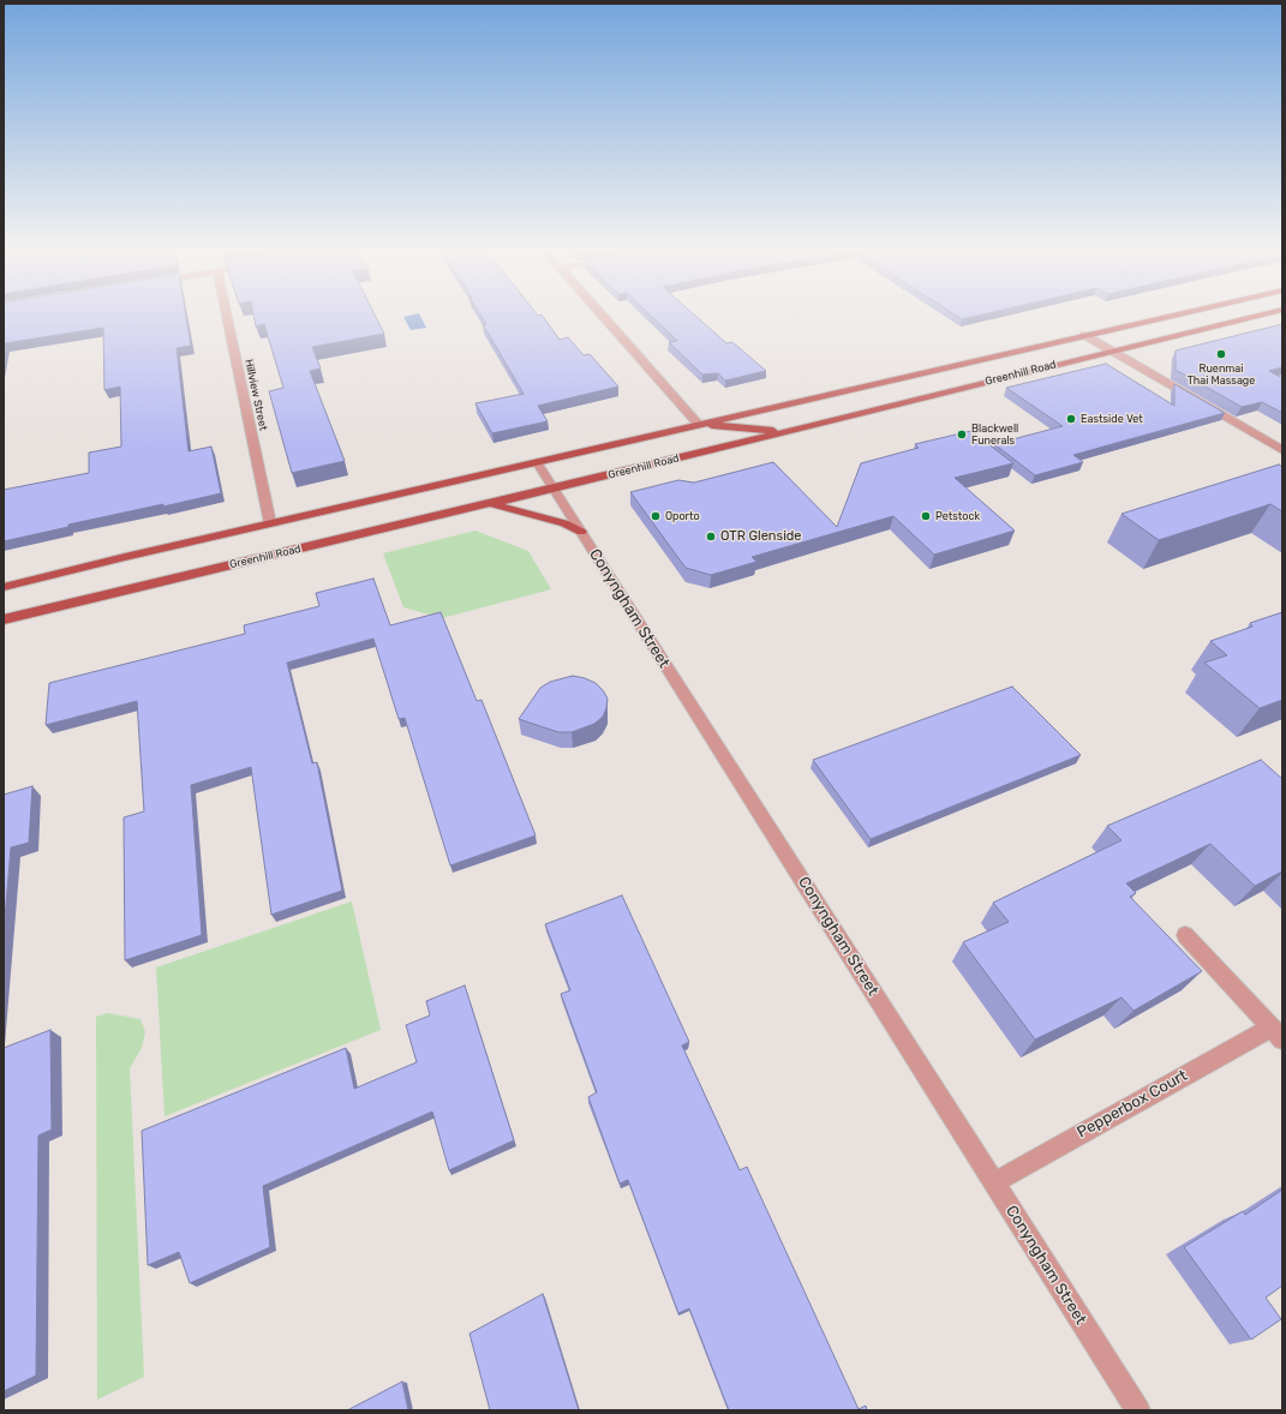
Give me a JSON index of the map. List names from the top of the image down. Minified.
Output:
{"streets":{"main road":["Greenhill Road"],"street":["Hillview Street","Conyngham Street","Pepperbox Court"]},"crossings":[["Greenhill Road","Hillview Street"],["Greenhill Road","Conyngham Street"],["Conyngham Street","Pepperbox Court"]],"places":["Ruenmai Thai Massage","Eastside Vet","Blackwell Funerals","Oporto","Petstock","OTR Glenside"]}
